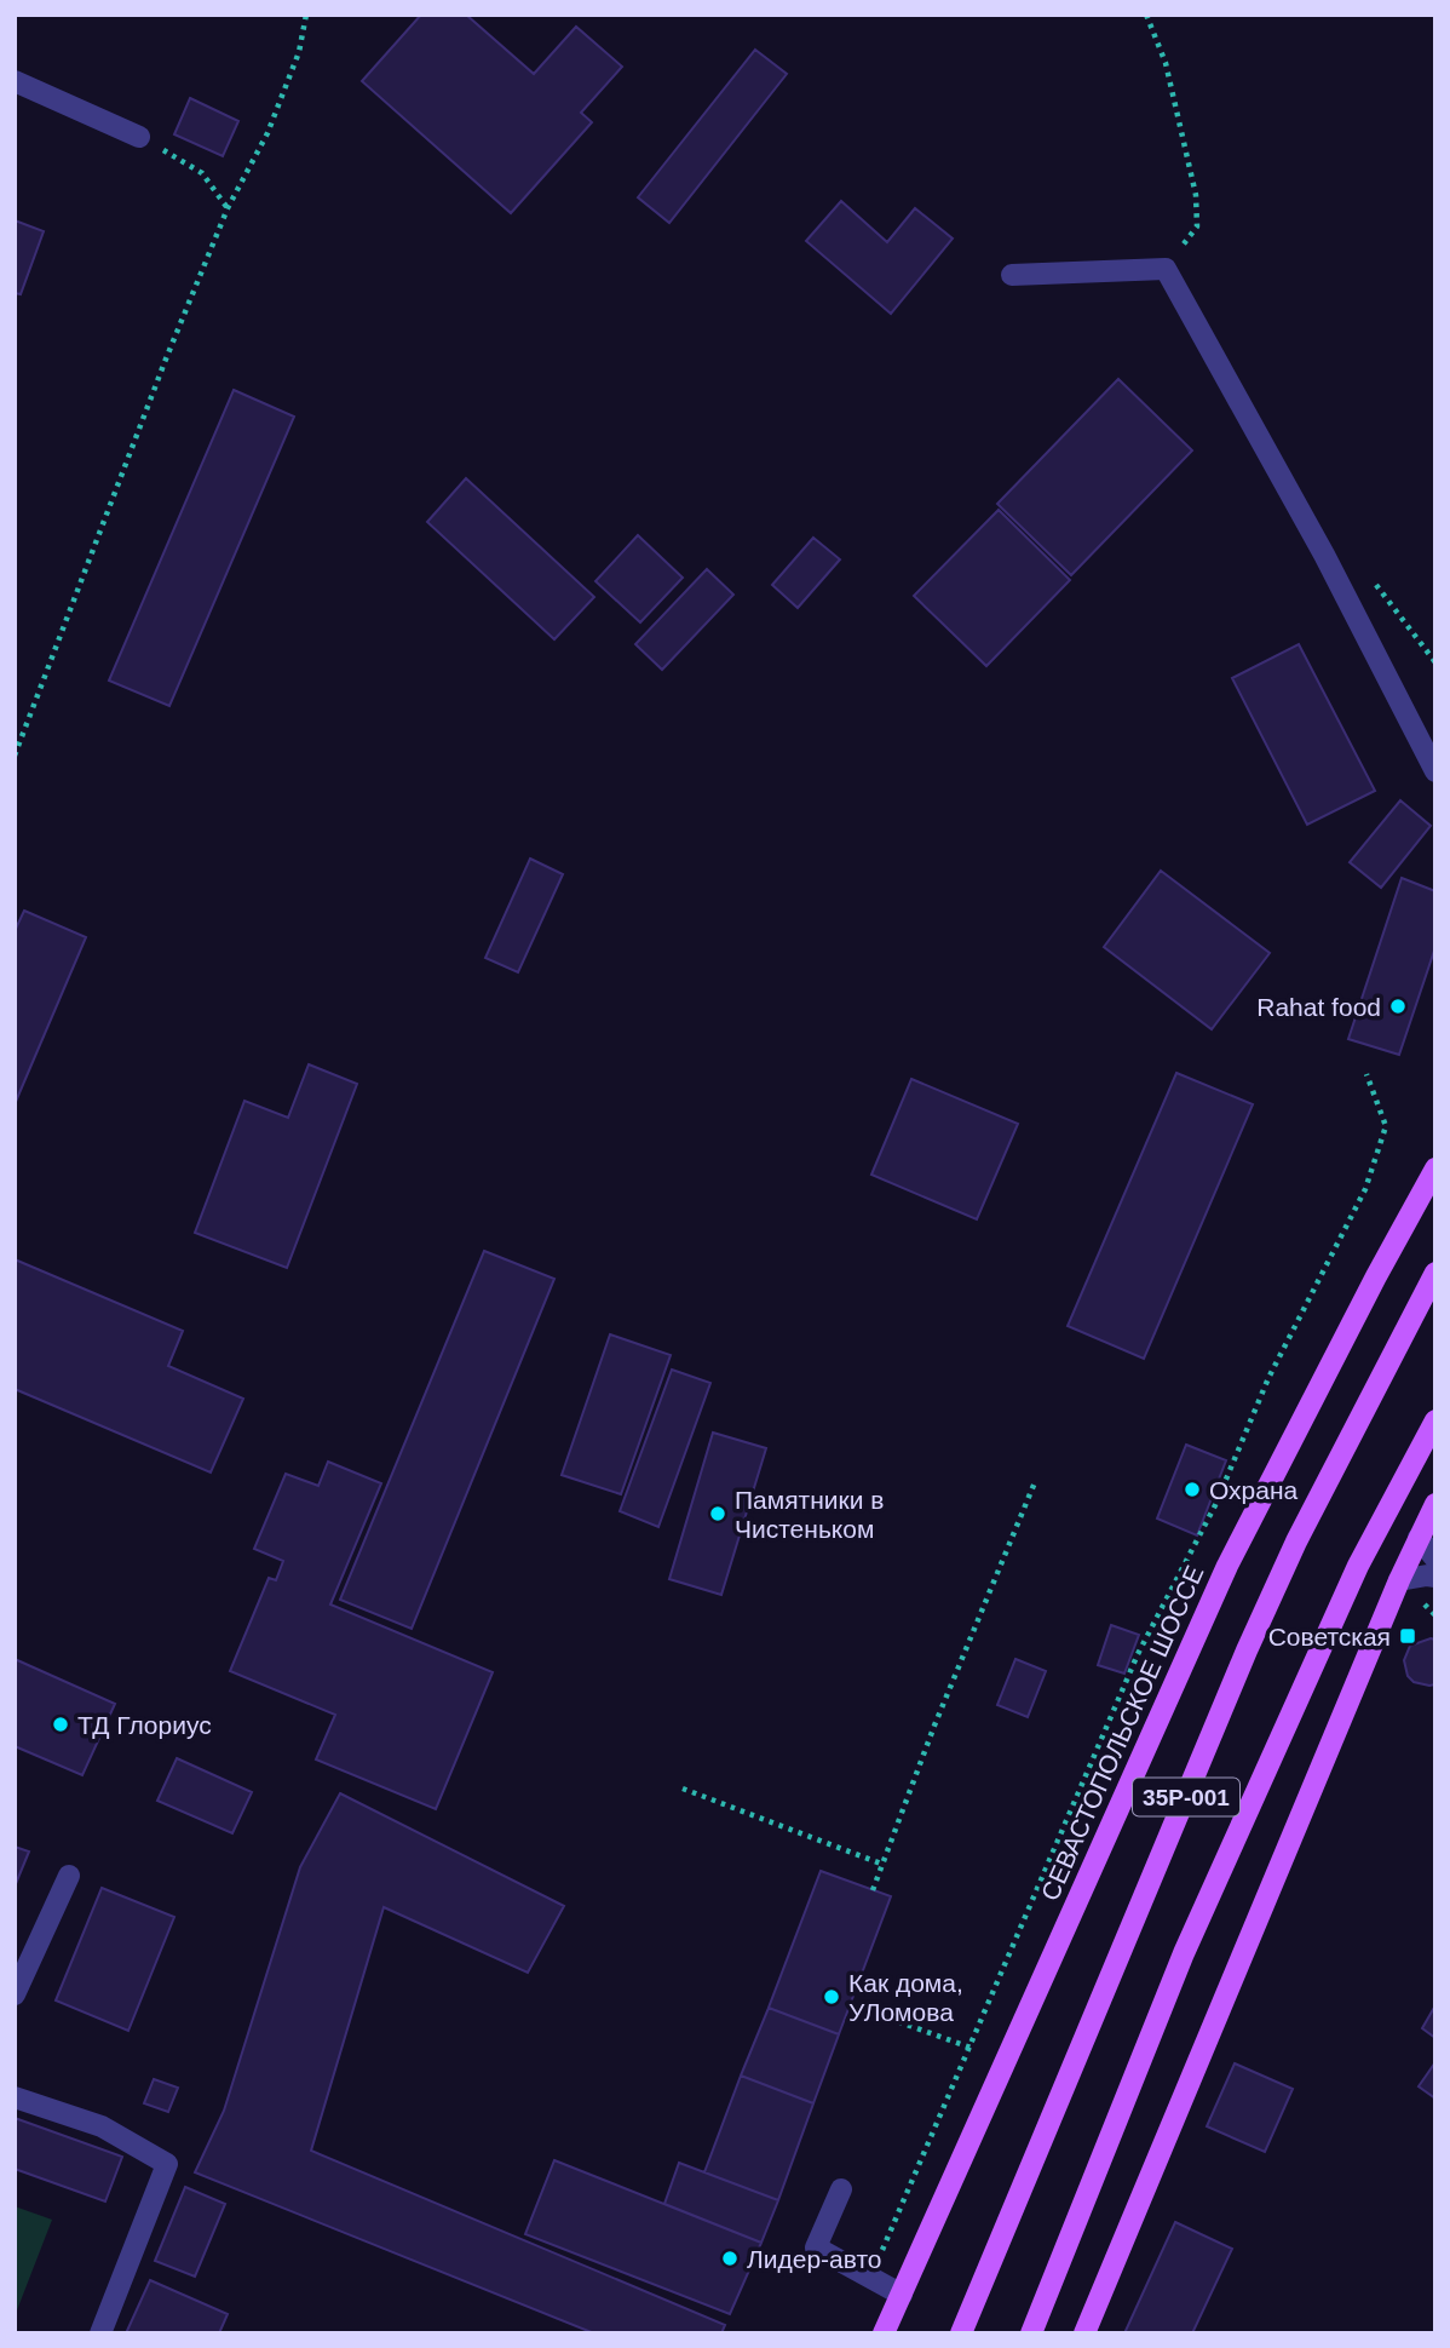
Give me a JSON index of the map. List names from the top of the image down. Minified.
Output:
{"streets":{"main road":["СЕВАСТОПОЛЬСКОЕ ШОССЕ","35Р-001"]},"places":{"other":["Rahat food","Охрана","Памятники в Чистеньком","ТД Глориус","Как дома, УЛомова","Лидер-авто"],"transit":["Советская"]}}
